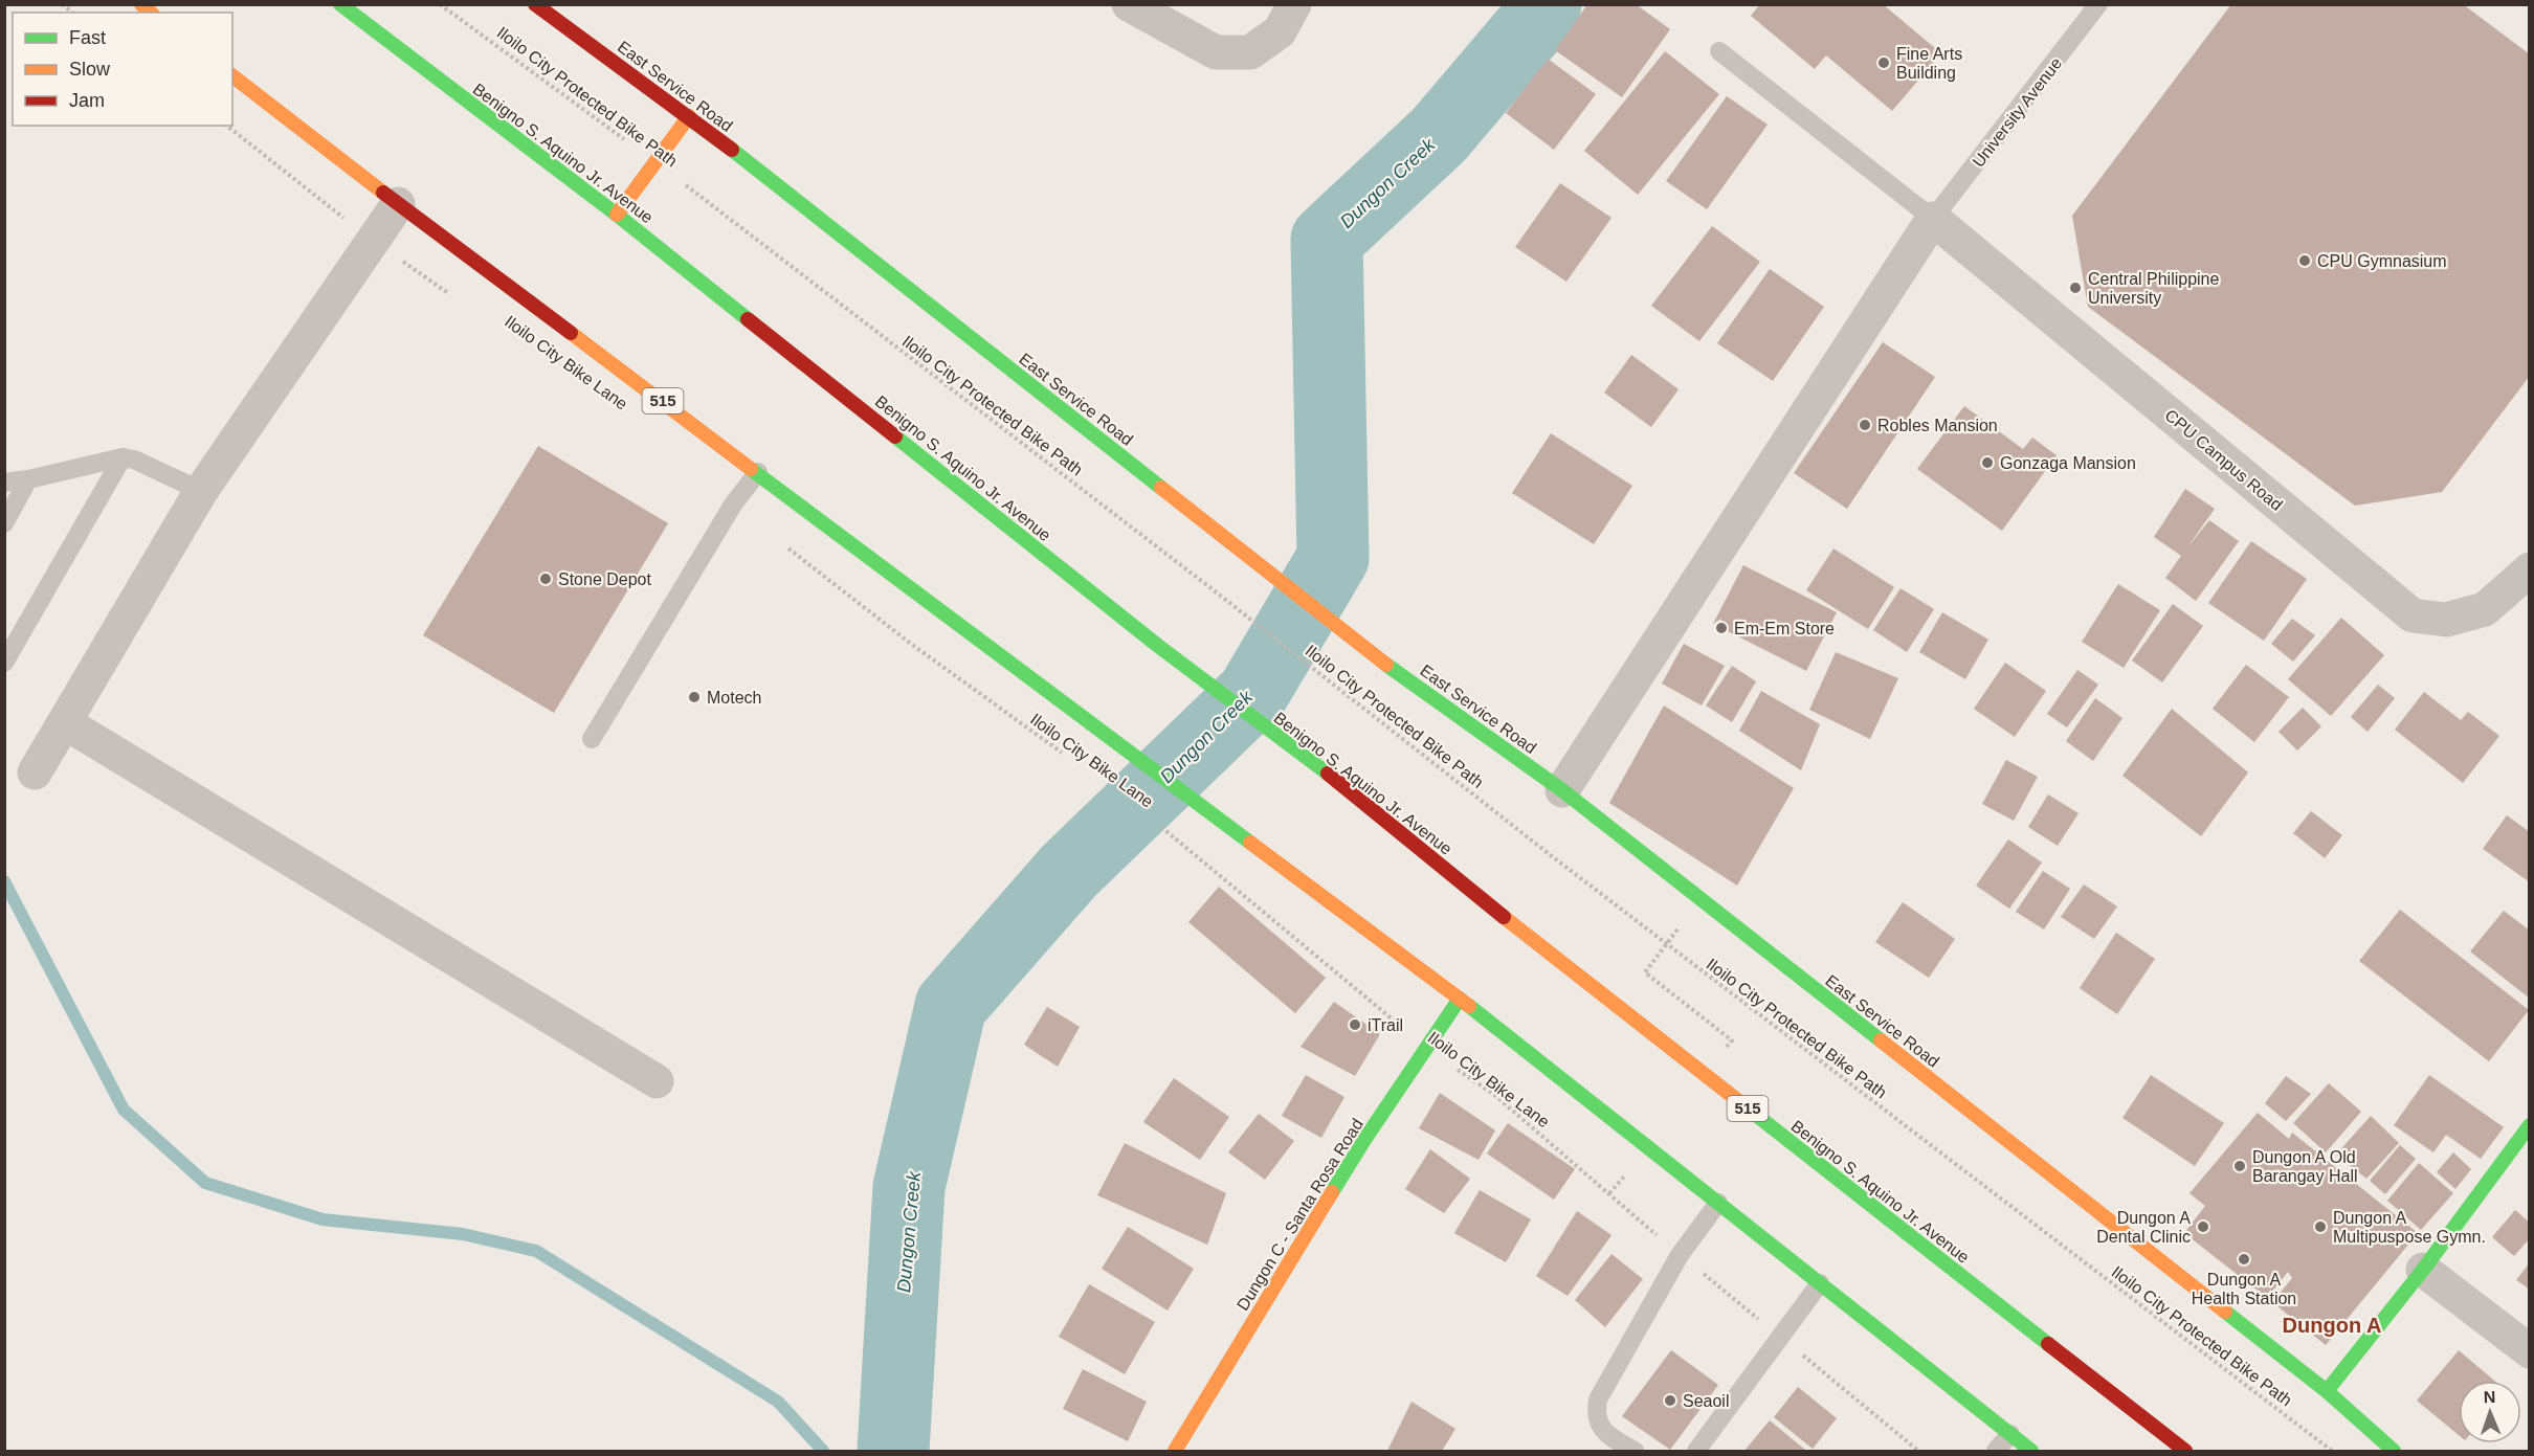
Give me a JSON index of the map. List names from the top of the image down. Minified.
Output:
{"streets":{"main road":["East Service Road","Benigno S. Aquino Jr. Avenue","515","Dungon C - Santa Rosa Road"],"street":["CPU Campus Road"],"lane":["University Avenue"],"path":["Iloilo City Protected Bike Path","Iloilo City Bike Lane"]},"crossings":[["University Avenue","CPU Campus Road"],["Iloilo City Bike Lane","Dungon C - Santa Rosa Road"],["515","Dungon C - Santa Rosa Road"]],"districts":["Dungon A"],"water":["Dungon Creek"],"places":["Fine Arts Building","CPU Gymnasium","Central Philippine University","Robles Mansion","Gonzaga Mansion","Stone Depot","Em-Em Store","Motech","iTrail","Dungon A Old Barangay Hall","Dungon A Dental Clinic","Dungon A Multipuspose Gymn.","Dungon A Health Station","Seaoil"],"legend":["Fast","Slow","Jam"],"north":"top"}
